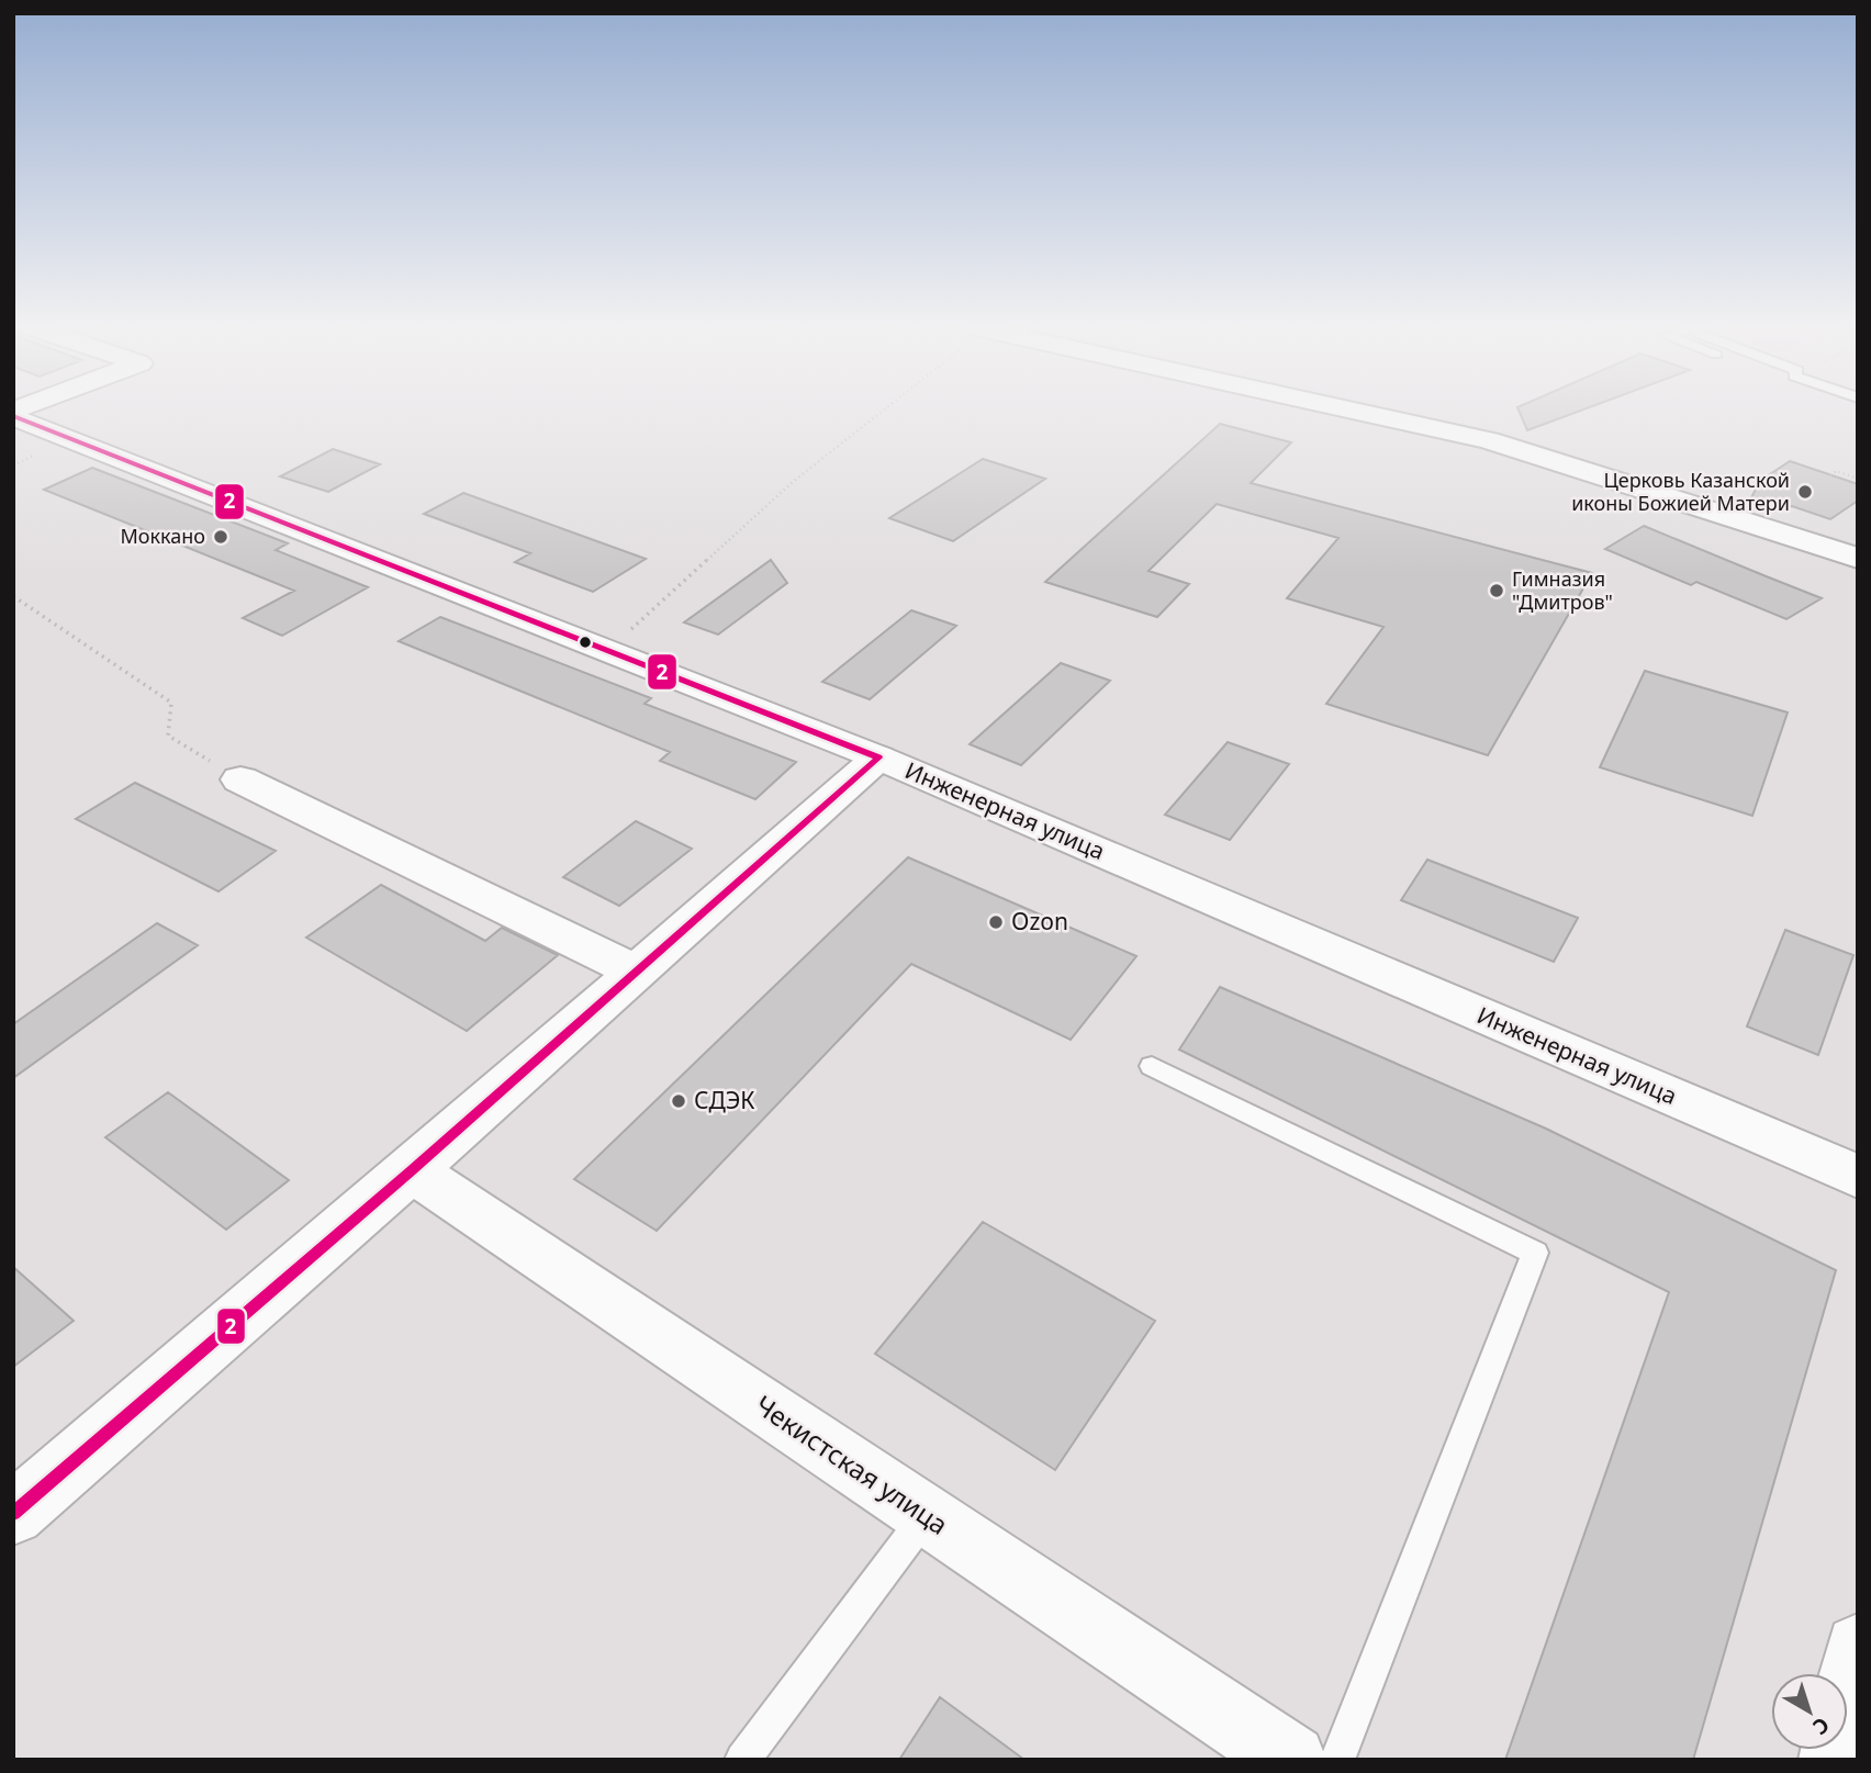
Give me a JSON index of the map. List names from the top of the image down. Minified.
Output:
{"streets":{"street":["Инженерная улица","Чекистская улица"]},"places":["Церковь Казанской иконы Божией Матери","Моккано","Гимназия \"Дмитров\"","Ozon","СДЭК"],"lines":["transit line 2"],"north":"bottom right"}
